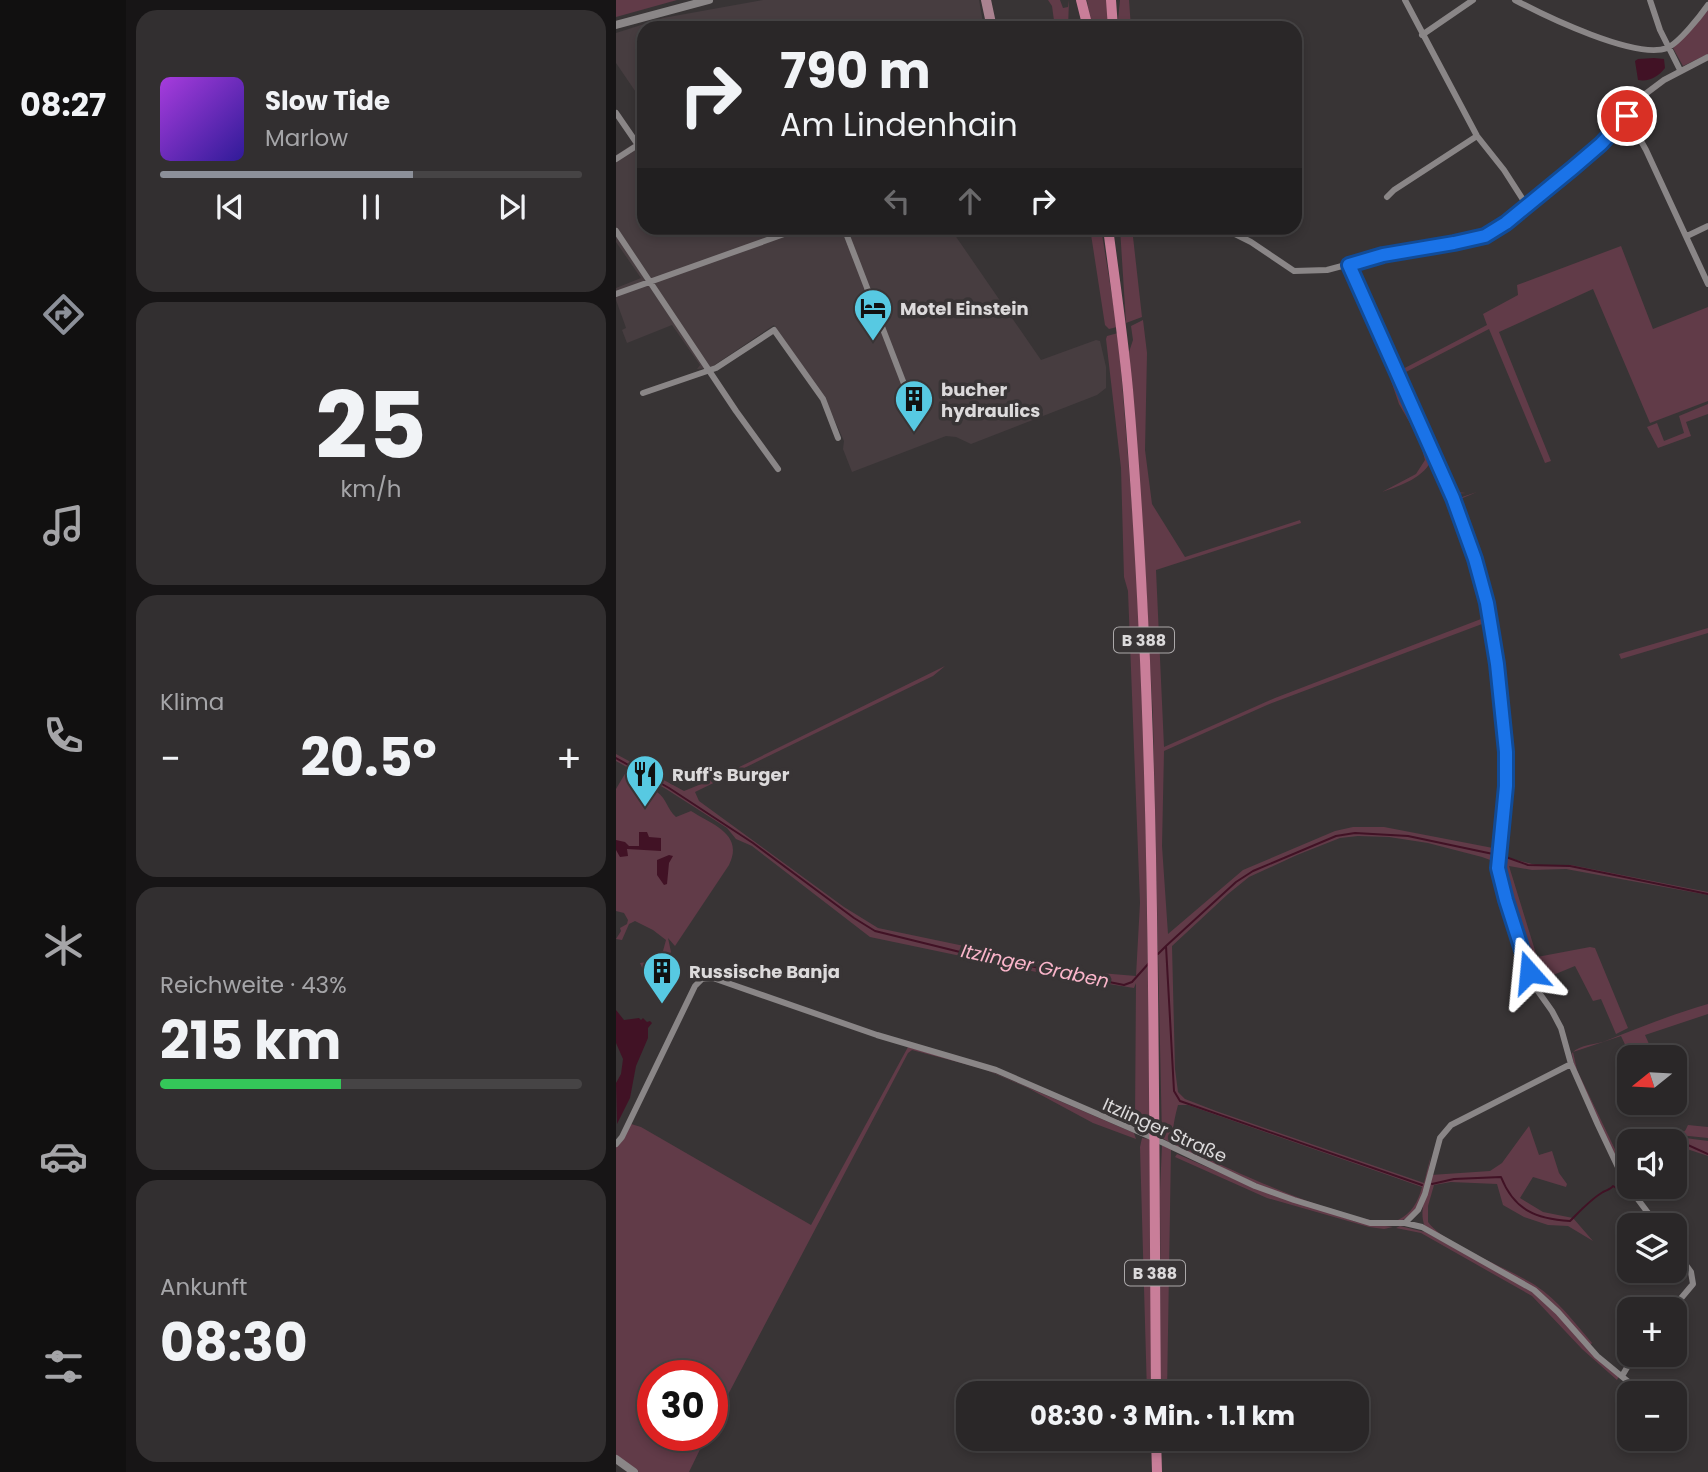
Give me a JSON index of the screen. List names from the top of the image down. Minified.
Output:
{"streets":{"main road":["B 388"],"street":["Itzlinger Straße"]},"water":["Itzlinger Graben"],"places":{"hotel":["Motel Einstein"],"building":["bucher hydraulics","Russische Banja"],"restaurant":["Ruff's Burger"]},"north":"left","page":{"tabs":"08:27","turn":["790 m","Am Lindenhain"],"song":["Slow Tide","Marlow"],"tile":[["25","km/h"],"Klima",["Reichweite · 43%","215 km"],["Ankunft","08:30"]],"heat":["−","20.5°","+"],"map_buttons":["+","−"],"limit":"30","trip":"08:30 · 3 Min. · 1.1 km"}}
